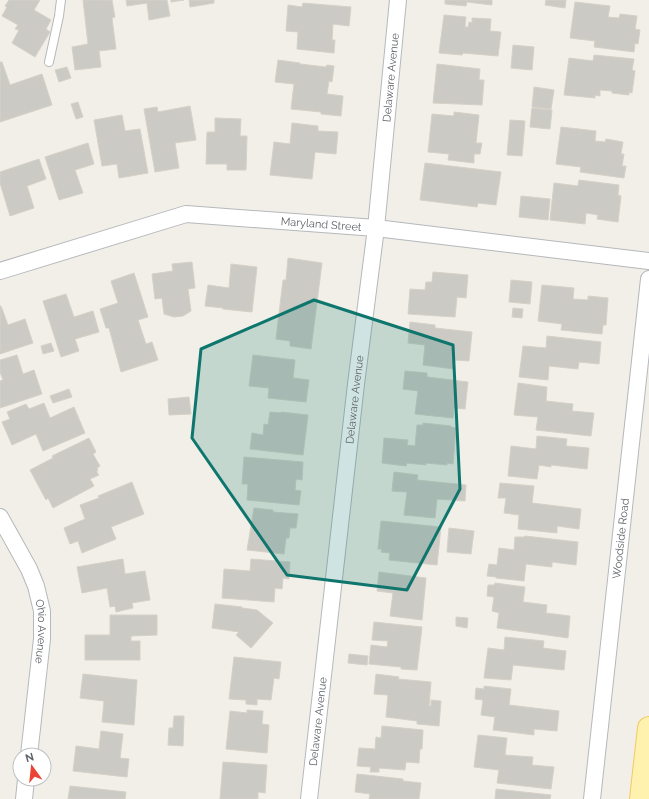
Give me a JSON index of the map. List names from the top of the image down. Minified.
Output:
{"streets":{"street":["Delaware Avenue","Maryland Street","Woodside Road","Ohio Avenue"]},"crossings":[["Delaware Avenue","Maryland Street"]],"north":"top"}
